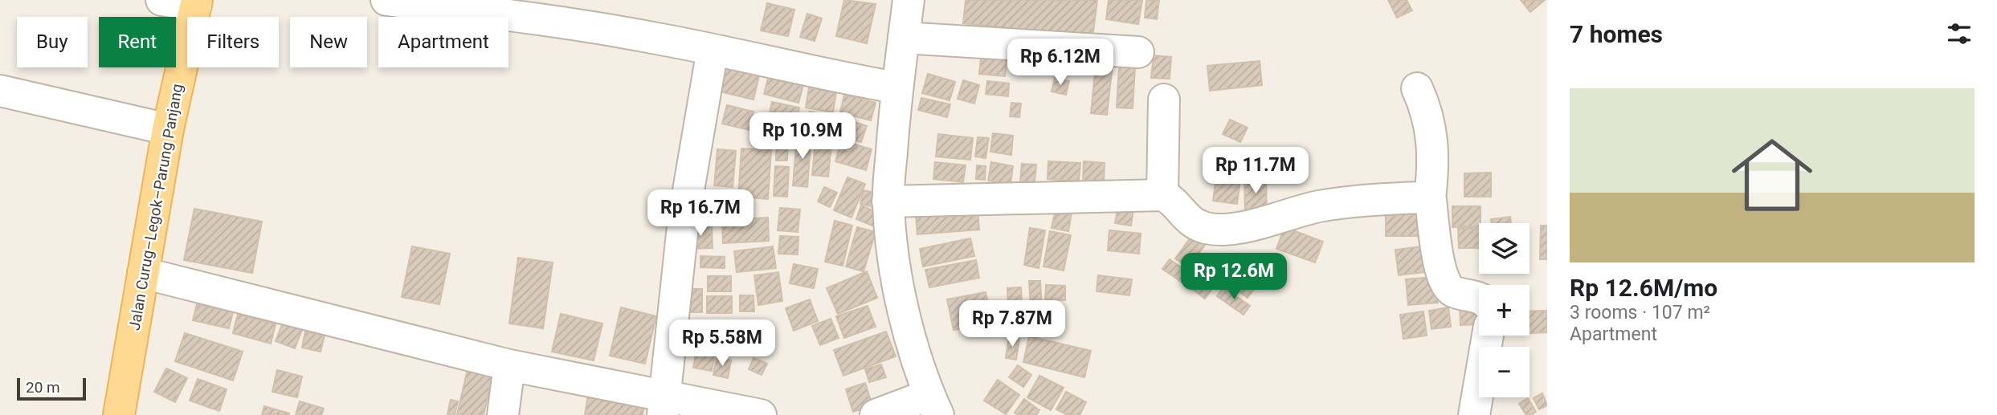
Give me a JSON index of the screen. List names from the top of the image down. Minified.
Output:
{"streets":{"main road":["Jalan Curug–Legok–Parung Panjang"]},"scale_bar":"20 m","page":{"heading":"7 homes","chip":["Buy","Rent","Filters","New","Apartment"],"price":["Rp 6.12M","Rp 10.9M","Rp 11.7M","Rp 16.7M","Rp 12.6M","Rp 7.87M","Rp 5.58M"],"list":[{"name":"Rp 12.6M/mo","note":"3 rooms · 107 m² · Apartment"}],"map_buttons":["+","−"],"scale":"20 m"}}
